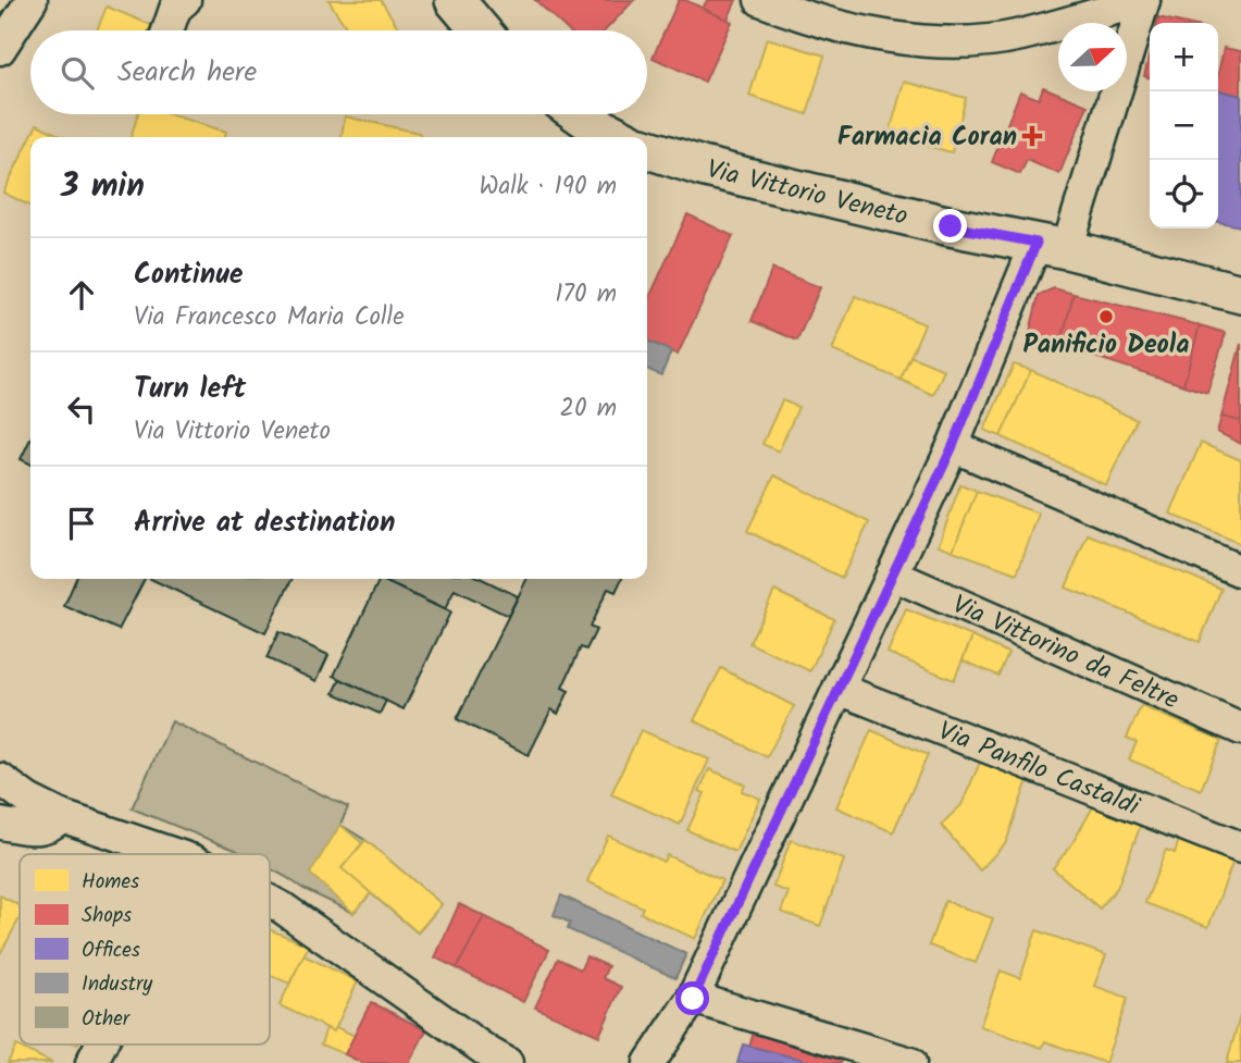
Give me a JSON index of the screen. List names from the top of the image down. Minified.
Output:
{"streets":{"main road":["Via Vittorio Veneto"],"street":["Via Vittorino da Feltre","Via Panfilo Castaldi"]},"places":{"health":["Farmacia Coran"],"other":["Panificio Deola"]},"legend":["Homes","Shops","Offices","Industry","Other"],"north":"right","page":{"map_buttons":["+","−"],"search":"Search here","heading":["3 min","Walk · 190 m"],"list":[["Continue","Via Francesco Maria Colle","170 m"],["Turn left","Via Vittorio Veneto","20 m"],"Arrive at destination"]}}
